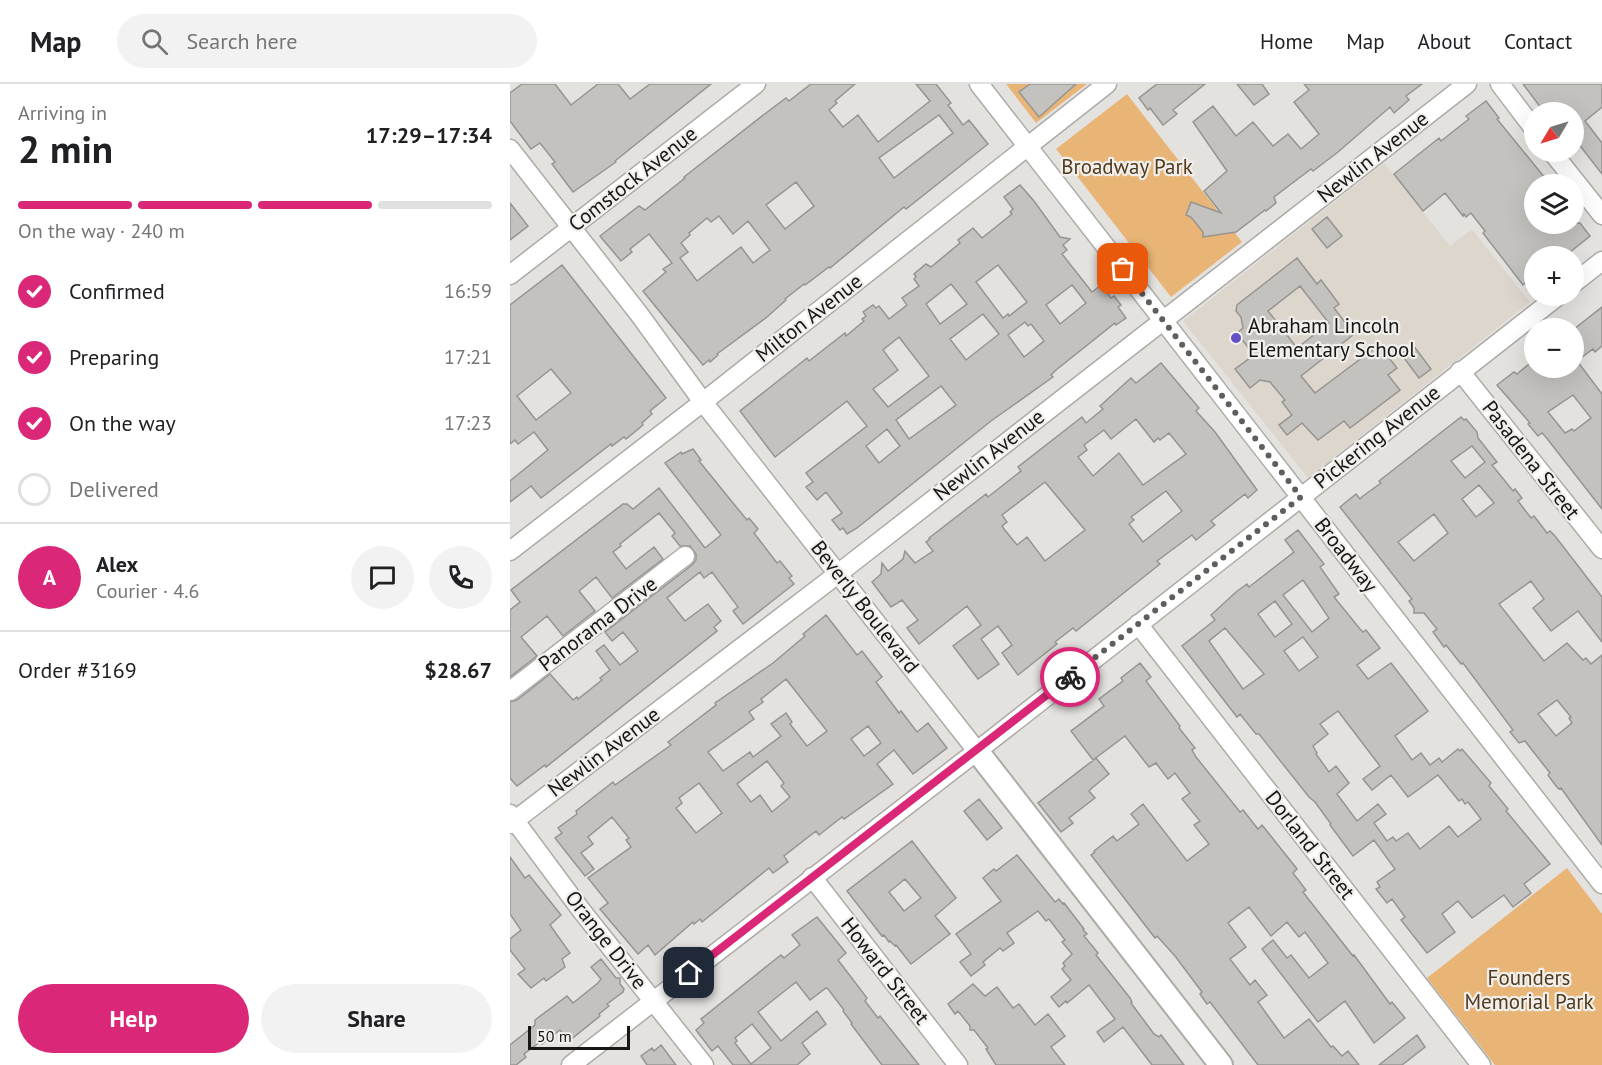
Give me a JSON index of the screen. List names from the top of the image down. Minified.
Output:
{"streets":{"main road":["Beverly Boulevard"],"street":["Newlin Avenue","Comstock Avenue","Milton Avenue","Pickering Avenue","Pasadena Street","Broadway","Panorama Drive","Dorland Street","Orange Drive","Howard Street"]},"crossings":[["Newlin Avenue","Broadway"],["Newlin Avenue","Beverly Boulevard"],["Newlin Avenue","Orange Drive"],["Comstock Avenue","Beverly Boulevard"],["Milton Avenue","Broadway"],["Milton Avenue","Beverly Boulevard"],["Pickering Avenue","Pasadena Street"],["Pickering Avenue","Broadway"],["Pickering Avenue","Beverly Boulevard"],["Pickering Avenue","Dorland Street"],["Pickering Avenue","Orange Drive"],["Pickering Avenue","Howard Street"]],"parks":["Broadway Park","Founders Memorial Park"],"places":["Abraham Lincoln Elementary School"],"scale_bar":"50 m","north":"bottom left","page":{"header":"Map","search":"Search here","nav":["Home","Map","About","Contact"],"heading":["2 min","Arriving in","17:29–17:34"],"panel":["Alex","Courier · 4.6","Order #3169","$28.67"],"map_buttons":["+","−"],"bar":"On the way · 240 m","list":[["Confirmed","16:59"],["Preparing","17:21"],["On the way","17:23"],"Delivered"],"round":"A","buttons":["Help","Share"],"scale":"50 m"}}
